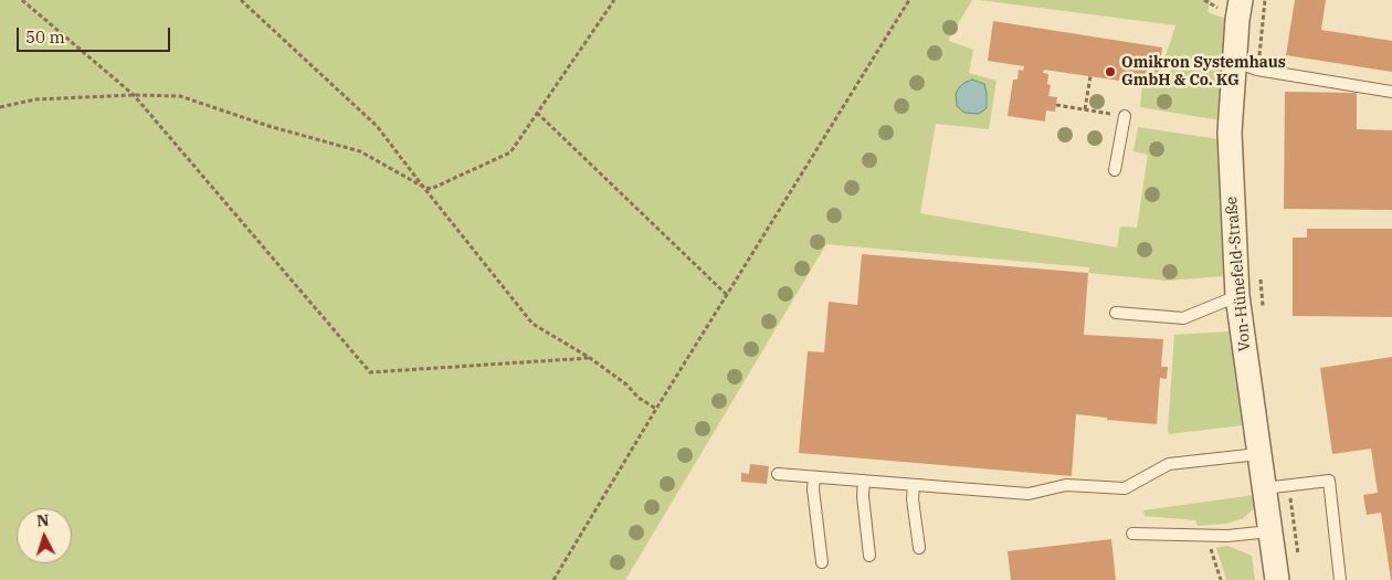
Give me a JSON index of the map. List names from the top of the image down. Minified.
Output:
{"streets":{"street":["Von-Hünefeld-Straße"]},"places":["Omikron Systemhaus GmbH & Co. KG"],"scale_bar":"50 m","north":"top"}
